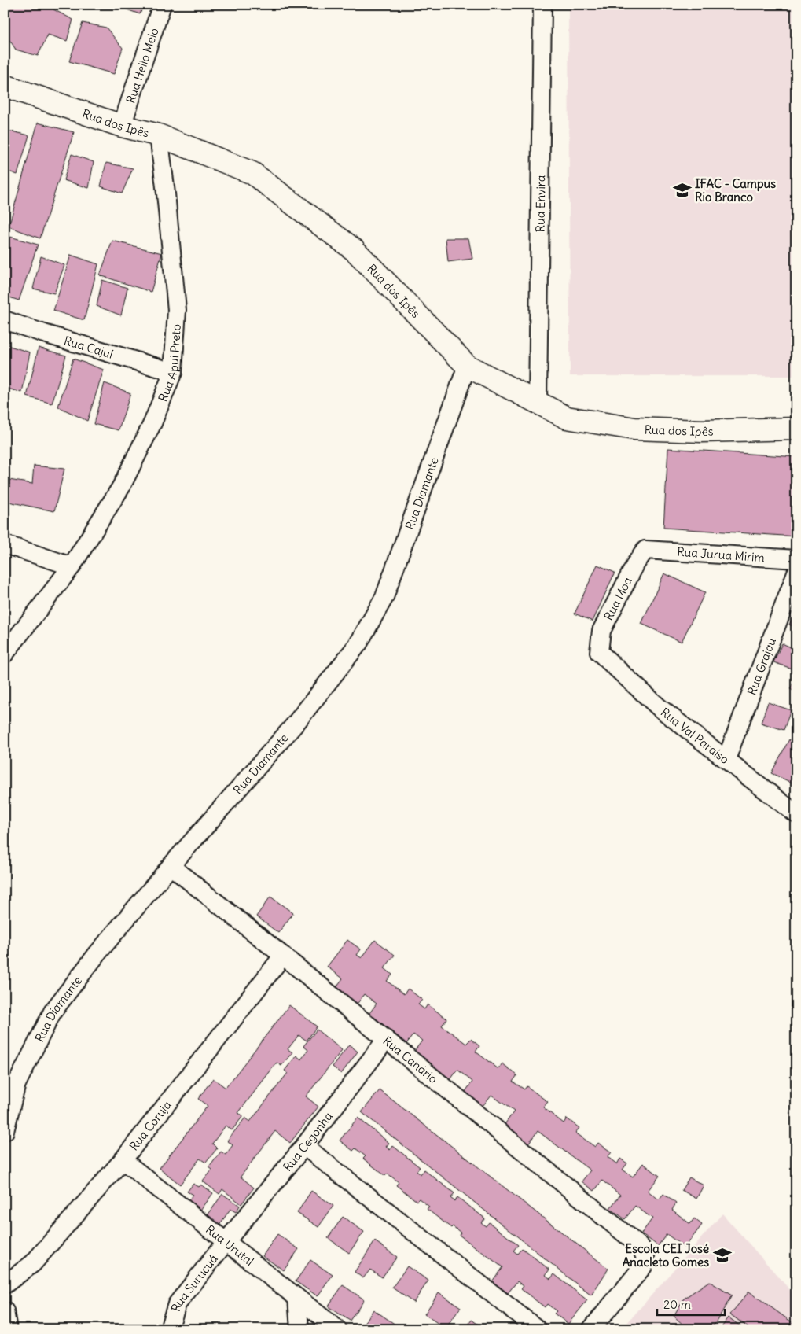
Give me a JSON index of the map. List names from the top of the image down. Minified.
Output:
{"streets":{"street":["Rua Helio Melo","Rua dos Ipês","Rua Envira","Rua Cajuí","Rua Apui Preto","Rua Diamante","Rua Jurua Mirim","Rua Moa","Rua Grajau","Rua Val Paraíso","Rua Canário","Rua Coruja","Rua Cegonha","Rua Urutal","Rua Surucuá"]},"crossings":[["Rua Helio Melo","Rua dos Ipês"],["Rua dos Ipês","Rua Envira"],["Rua dos Ipês","Rua Apui Preto"],["Rua dos Ipês","Rua Diamante"],["Rua Cajuí","Rua Apui Preto"],["Rua Diamante","Rua Canário"],["Rua Jurua Mirim","Rua Moa"],["Rua Moa","Rua Val Paraíso"],["Rua Grajau","Rua Val Paraíso"],["Rua Canário","Rua Coruja"],["Rua Canário","Rua Cegonha"],["Rua Coruja","Rua Urutal"],["Rua Cegonha","Rua Urutal"],["Rua Cegonha","Rua Surucuá"],["Rua Urutal","Rua Surucuá"]],"places":{"school or university":["IFAC - Campus Rio Branco","Escola CEI José Anacleto Gomes"]},"scale_bar":"20 m"}
